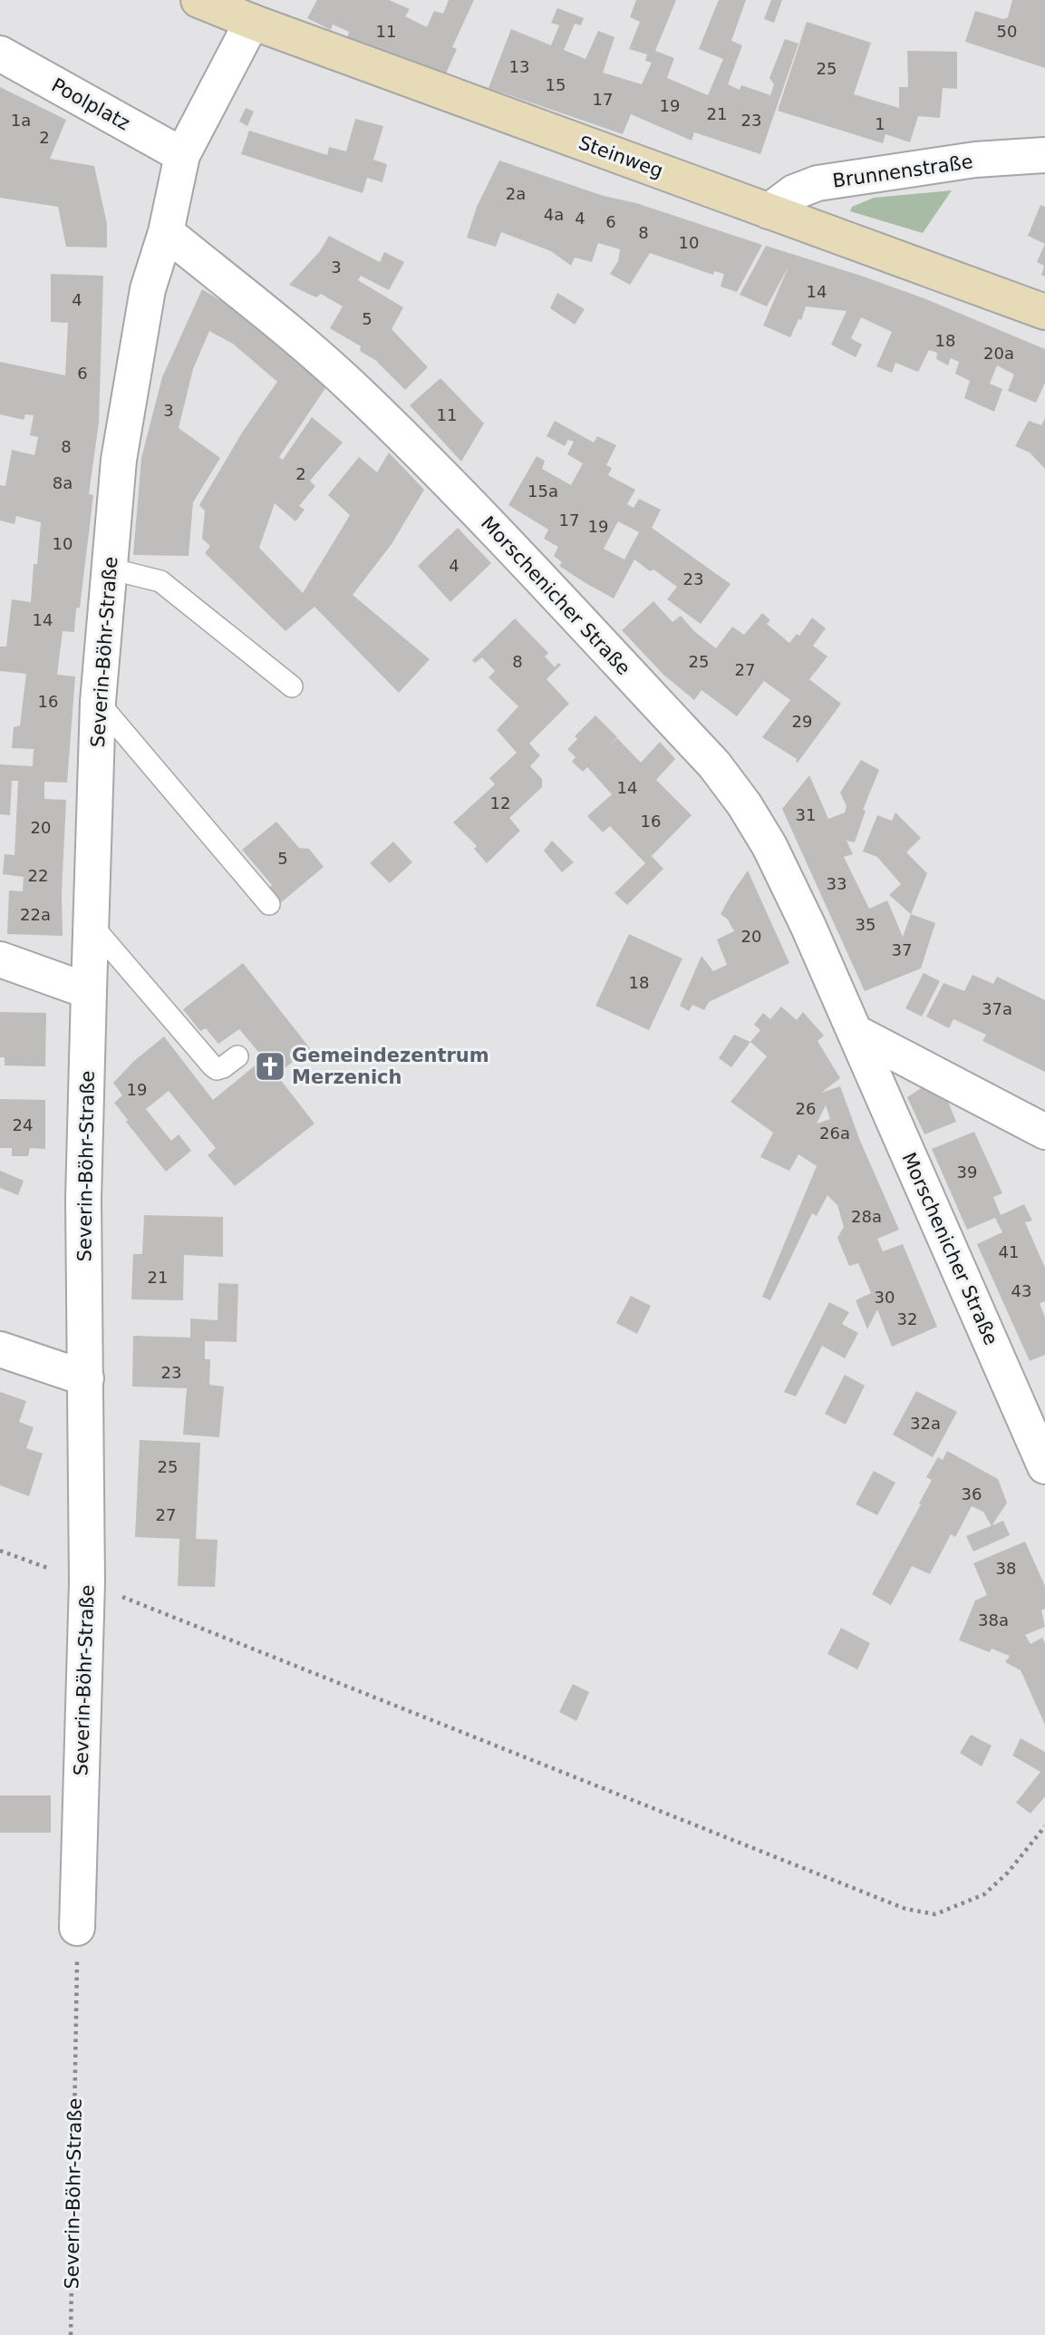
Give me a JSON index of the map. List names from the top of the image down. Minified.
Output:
{"streets":{"street":["Poolplatz","Steinweg","Brunnenstraße","Morschenicher Straße","Severin-Böhr-Straße"]},"crossings":[["Poolplatz","Severin-Böhr-Straße"],["Steinweg","Brunnenstraße"],["Steinweg","Severin-Böhr-Straße"],["Morschenicher Straße","Severin-Böhr-Straße"]],"places":{"church":["Gemeindezentrum Merzenich"]},"house_numbers":["11","50","13","25","15","17","19","21","1a","23","1","2","2a","4a","4","6","8","10","3","14","4","5","18","20a","6","3","11","8","2","8a","15a","17","19","10","4","23","14","8","25","27","16","29","14","12","31","16","20","5","22","33","22a","35","20","37","18","37a","19","26","24","26a","39","28a","41","21","43","30","32","23","32a","25","36","27","38","38a"]}
